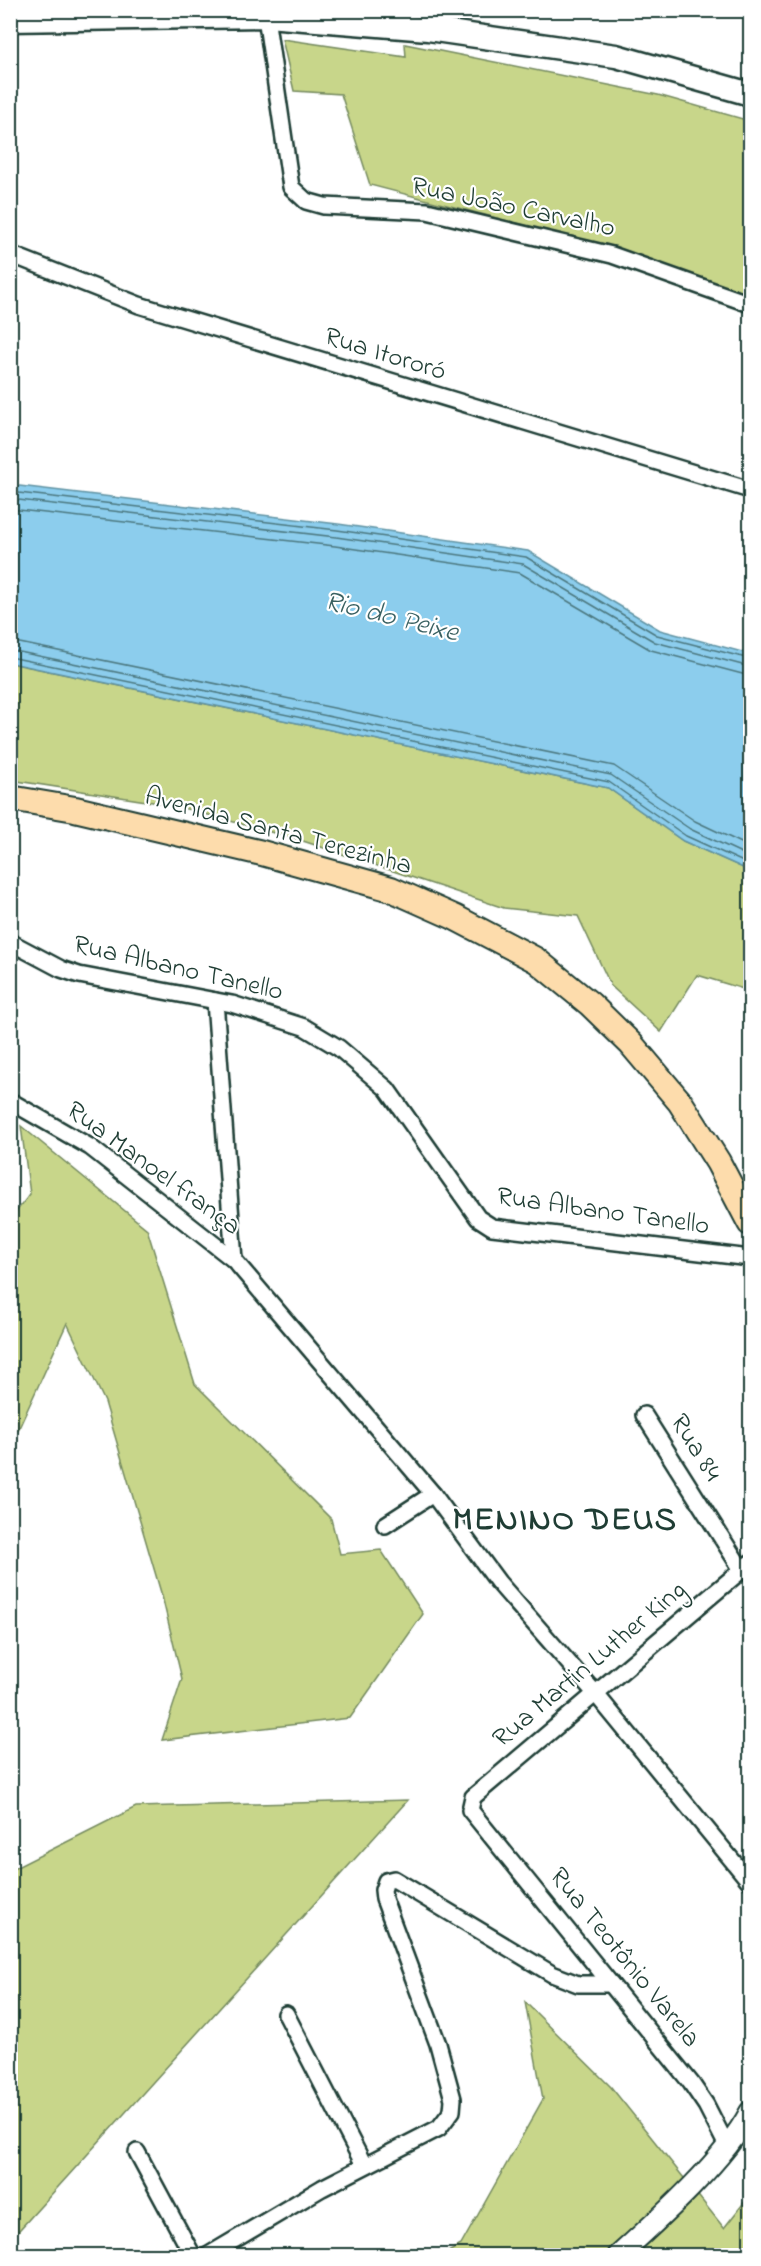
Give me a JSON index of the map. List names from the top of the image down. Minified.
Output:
{"streets":{"main road":["Avenida Santa Terezinha"],"street":["Rua João Carvalho","Rua Itororó","Rua Albano Tanello","Rua Manoel frança","Rua 84","Rua Martin Luther King","Rua Teotônio Varela"]},"crossings":[["Rua Manoel frança","Rua Martin Luther King"],["Rua 84","Rua Martin Luther King"],["Rua Martin Luther King","Rua Teotônio Varela"]],"districts":["MENINO DEUS"],"water":["Rio do Peixe"]}
